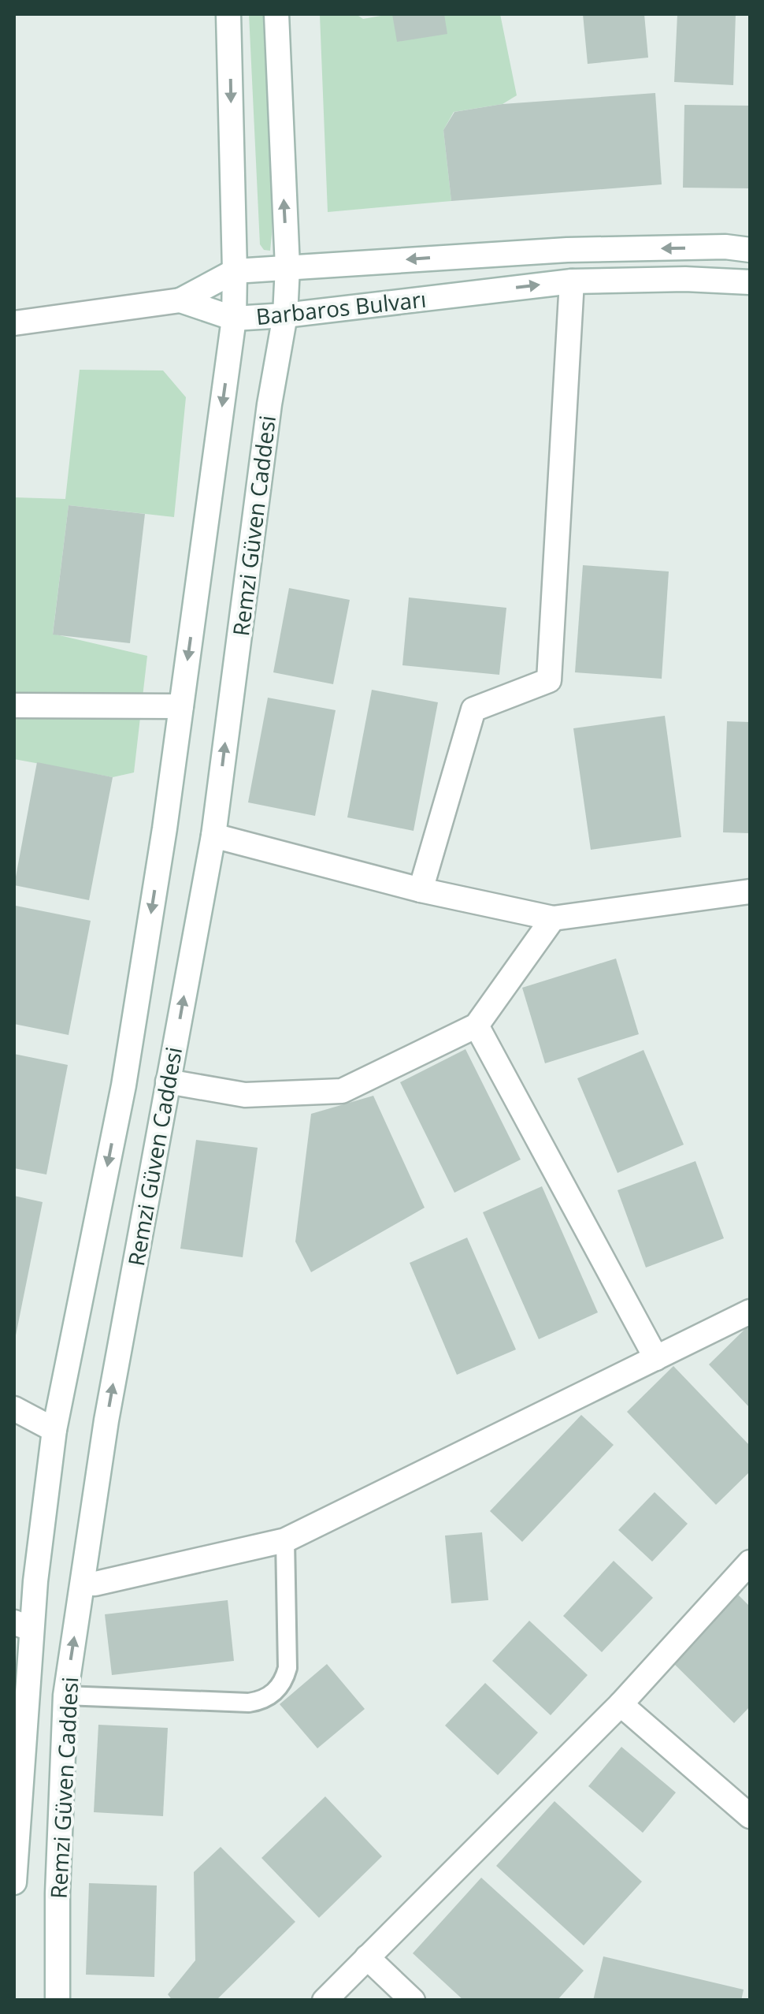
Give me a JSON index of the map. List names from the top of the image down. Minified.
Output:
{"streets":{"street":["Barbaros Bulvarı","Remzi Güven Caddesi"]},"crossings":[["Barbaros Bulvarı","Remzi Güven Caddesi"]]}
